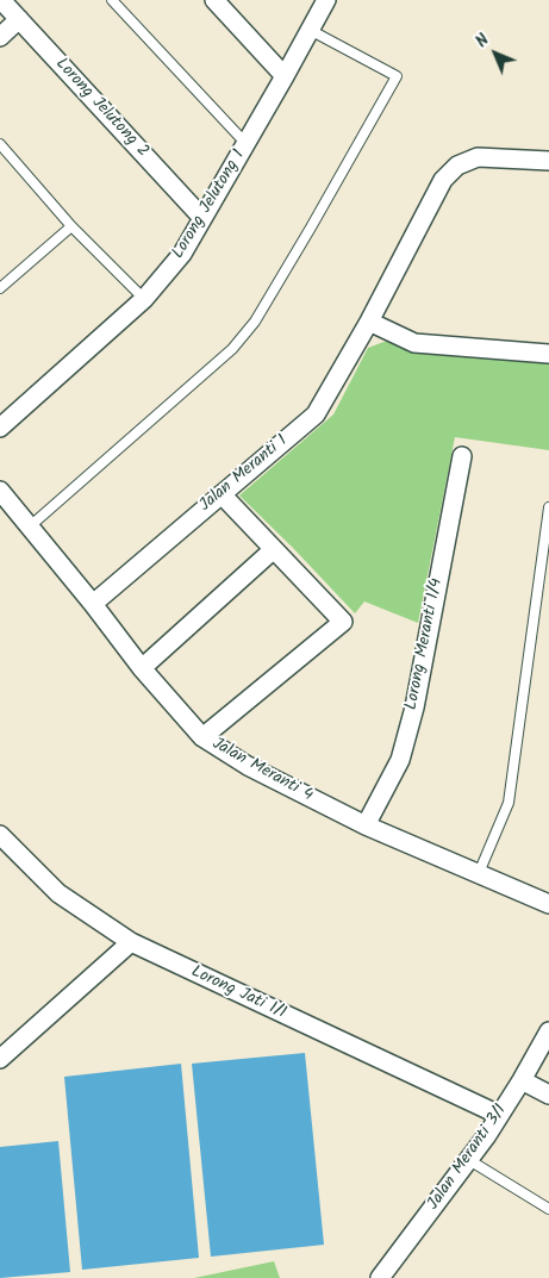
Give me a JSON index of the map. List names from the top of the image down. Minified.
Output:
{"streets":{"street":["Lorong Jelutong 2","Lorong Jelutong 1","Jalan Meranti 1","Lorong Meranti 1/4","Jalan Meranti 4","Lorong Jati 1/1","Jalan Meranti 3/1"]},"crossings":[["Lorong Jelutong 2","Lorong Jelutong 1"],["Jalan Meranti 1","Jalan Meranti 4"],["Lorong Meranti 1/4","Jalan Meranti 4"],["Lorong Jati 1/1","Jalan Meranti 3/1"]],"north":"top left"}
